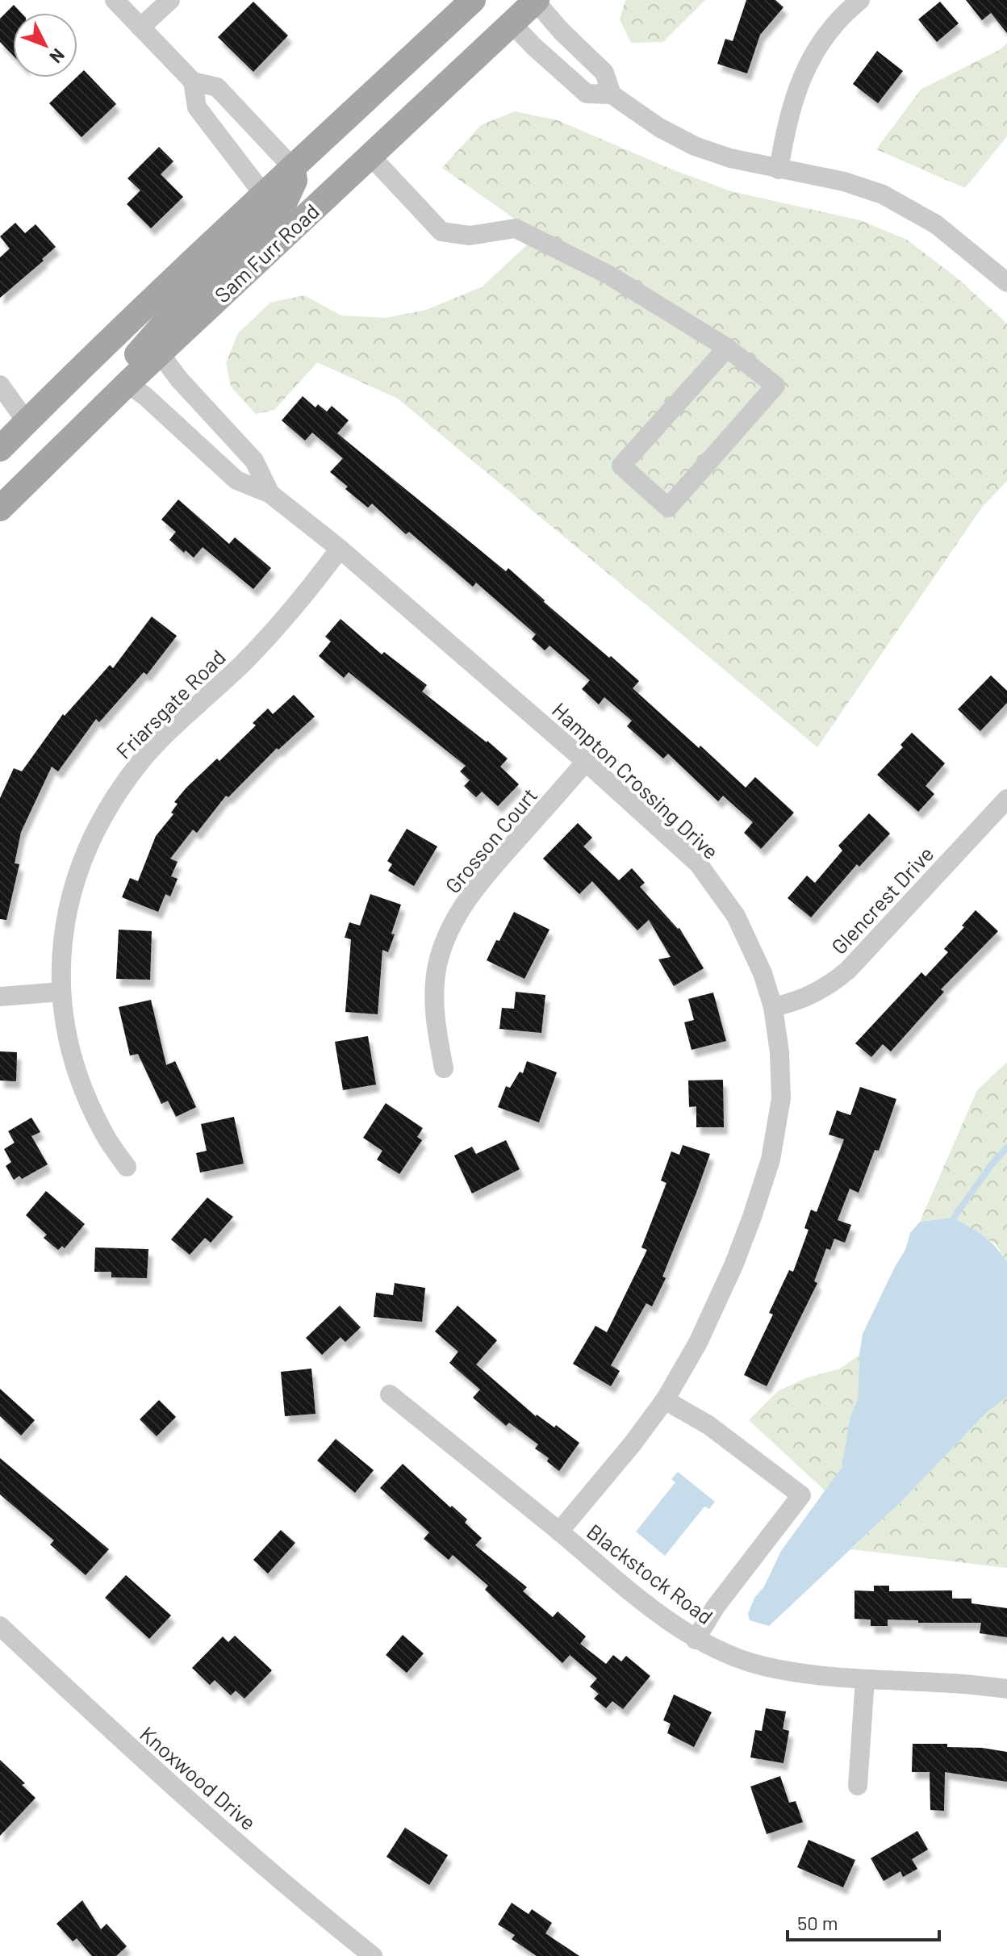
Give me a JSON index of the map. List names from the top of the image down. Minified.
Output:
{"streets":{"main road":["Sam Furr Road"],"street":["Friarsgate Road","Hampton Crossing Drive","Grosson Court","Glencrest Drive","Blackstock Road","Knoxwood Drive"]},"crossings":[["Sam Furr Road","Hampton Crossing Drive"],["Friarsgate Road","Hampton Crossing Drive"],["Hampton Crossing Drive","Grosson Court"],["Hampton Crossing Drive","Glencrest Drive"],["Hampton Crossing Drive","Blackstock Road"]],"scale_bar":"50 m","north":"bottom right"}
